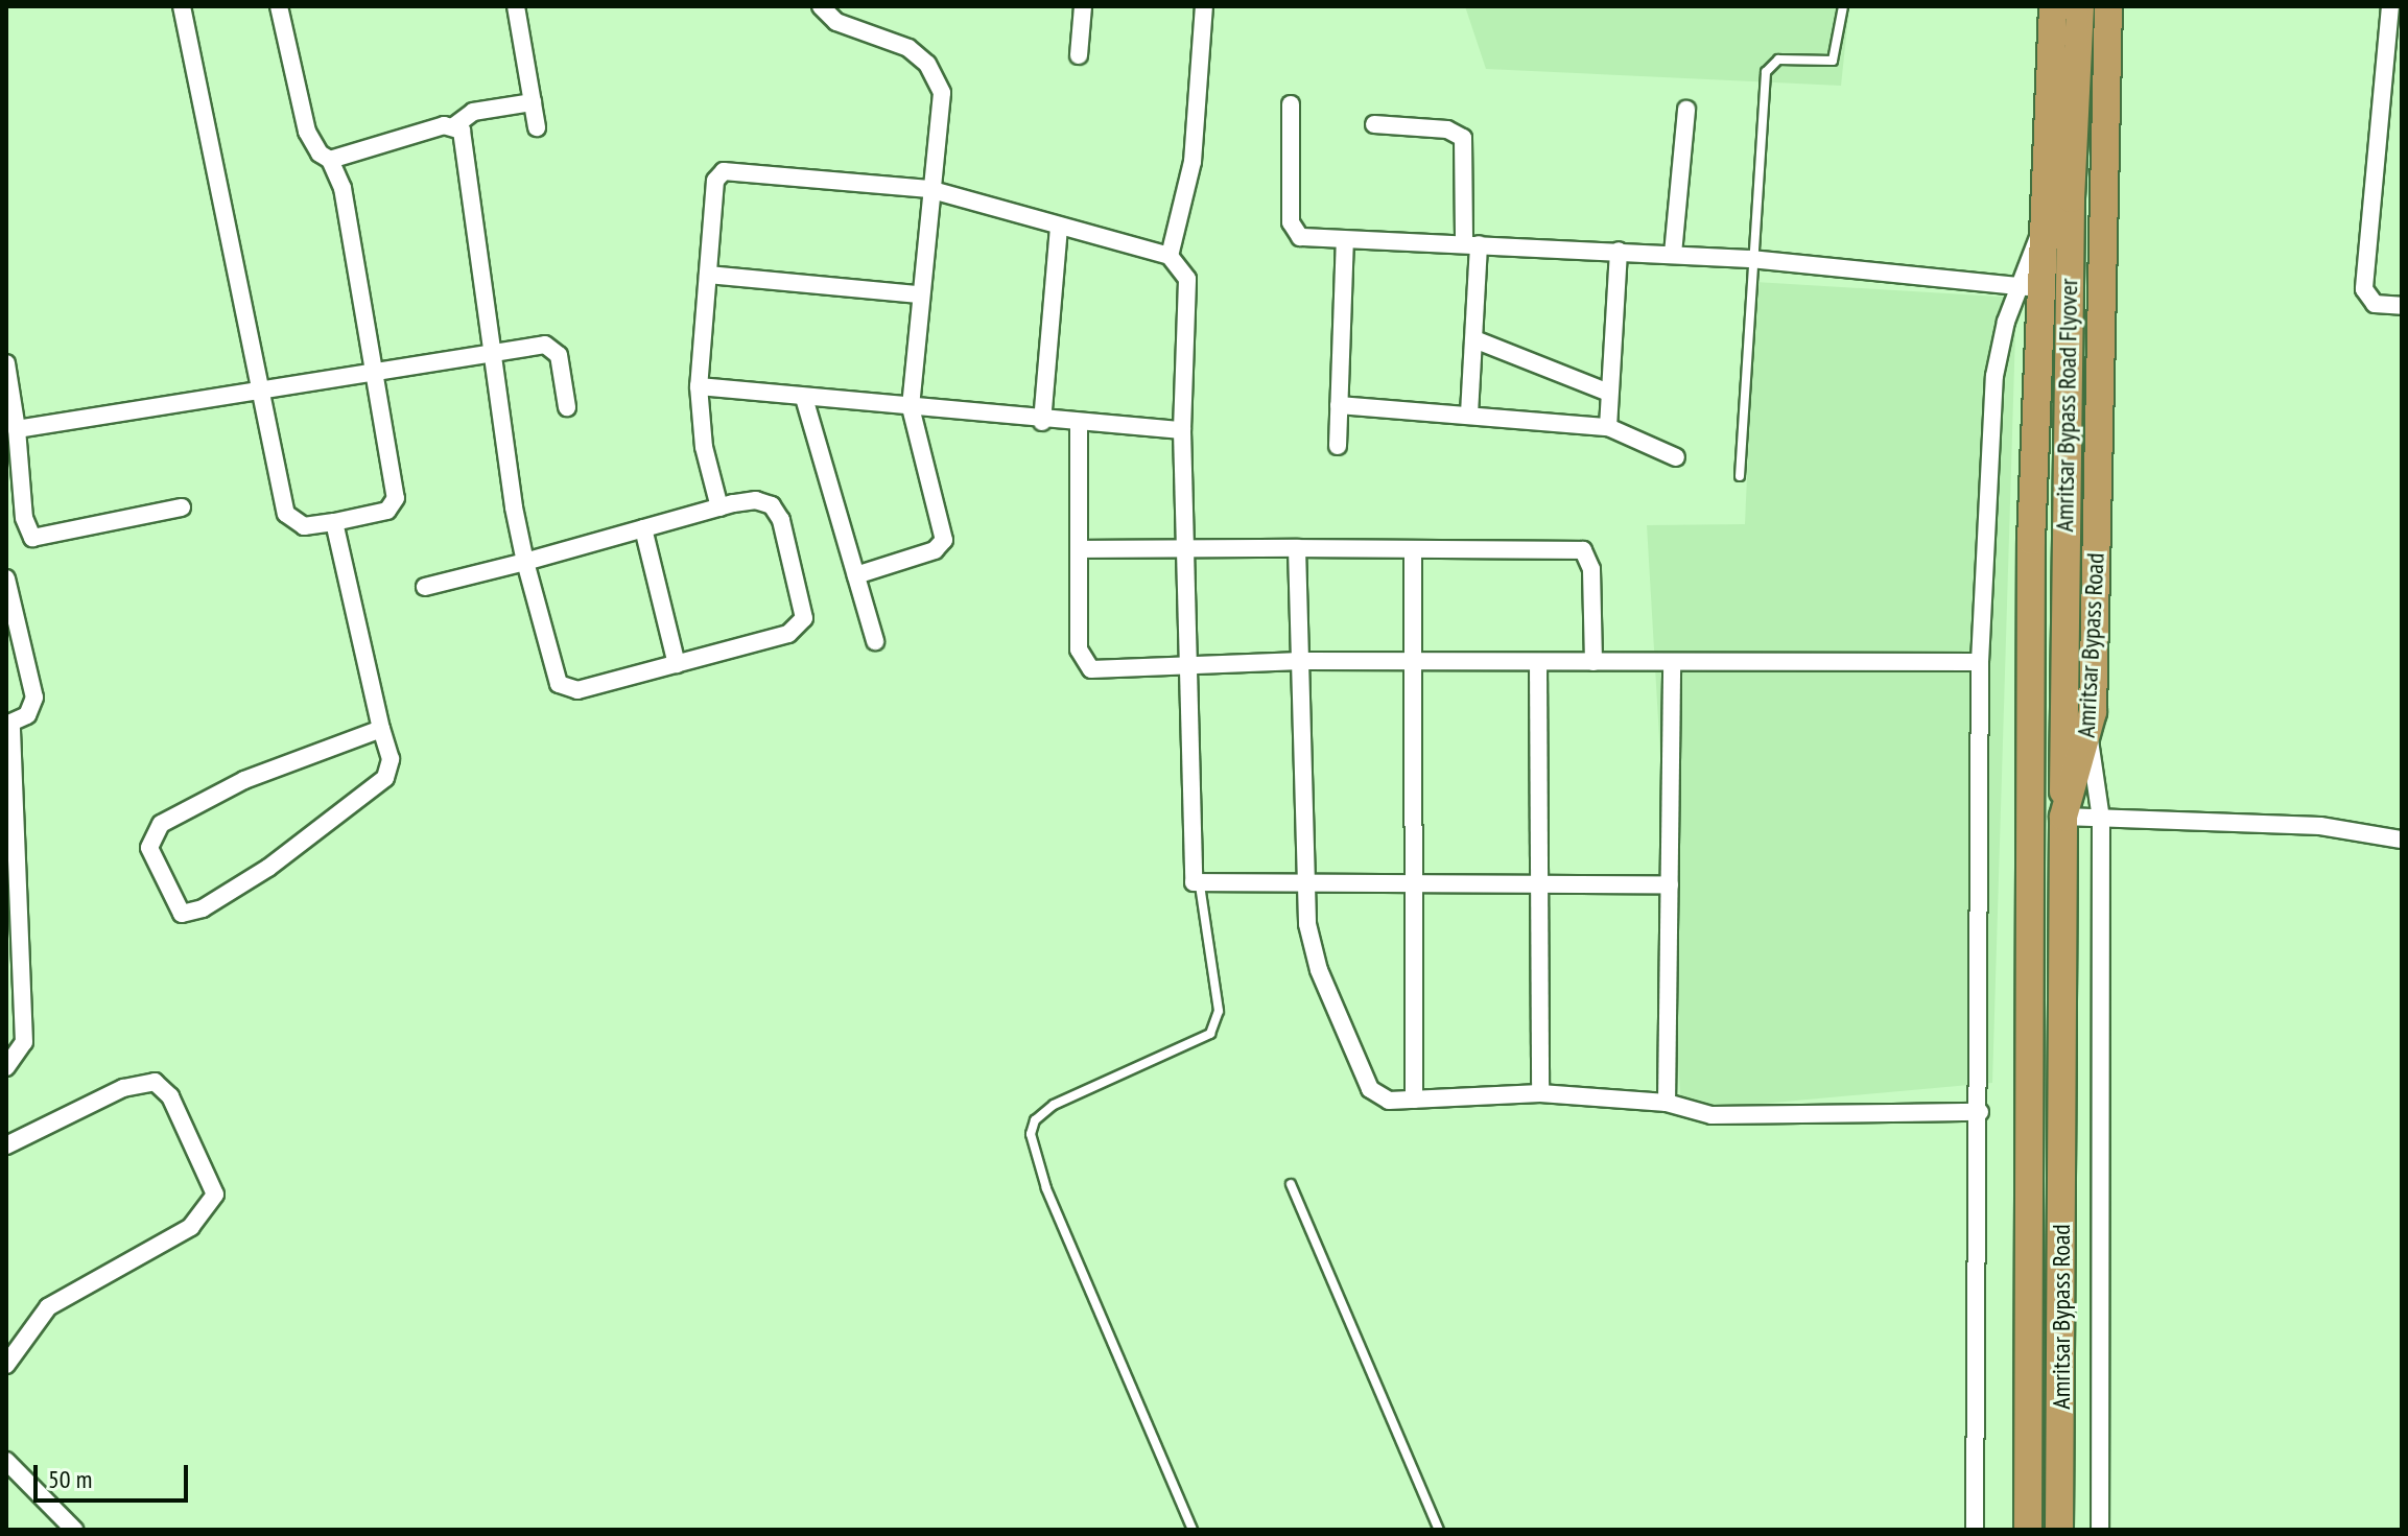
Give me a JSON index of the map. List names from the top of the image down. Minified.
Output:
{"streets":{"highway":["Amritsar Bypass Road Flyover","Amritsar Bypass Road"]},"crossings":[["Amritsar Bypass Road Flyover","Amritsar Bypass Road"]],"scale_bar":"50 m"}
